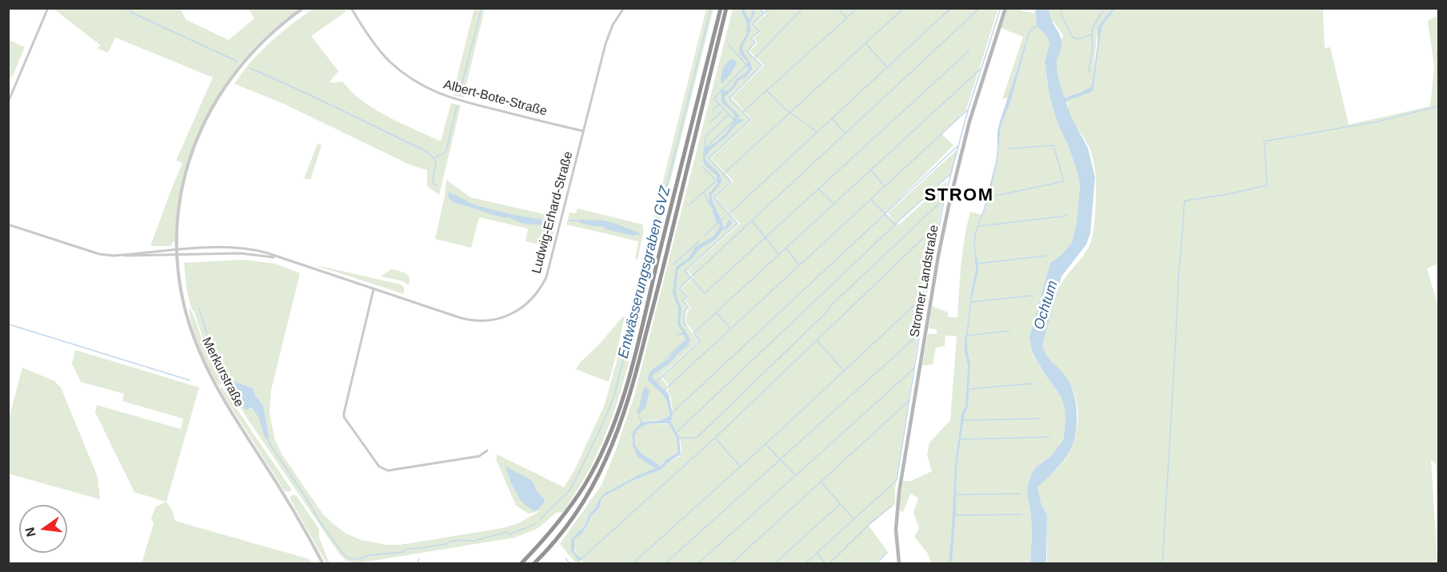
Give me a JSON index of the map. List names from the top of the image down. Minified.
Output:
{"streets":{"main road":["Stromer Landstraße"],"street":["Albert-Bote-Straße","Ludwig-Erhard-Straße","Merkurstraße"]},"crossings":[["Albert-Bote-Straße","Ludwig-Erhard-Straße"],["Ludwig-Erhard-Straße","Merkurstraße"]],"districts":["STROM"],"water":["Entwässerungsgraben GVZ","Ochtum"],"north":"left"}
